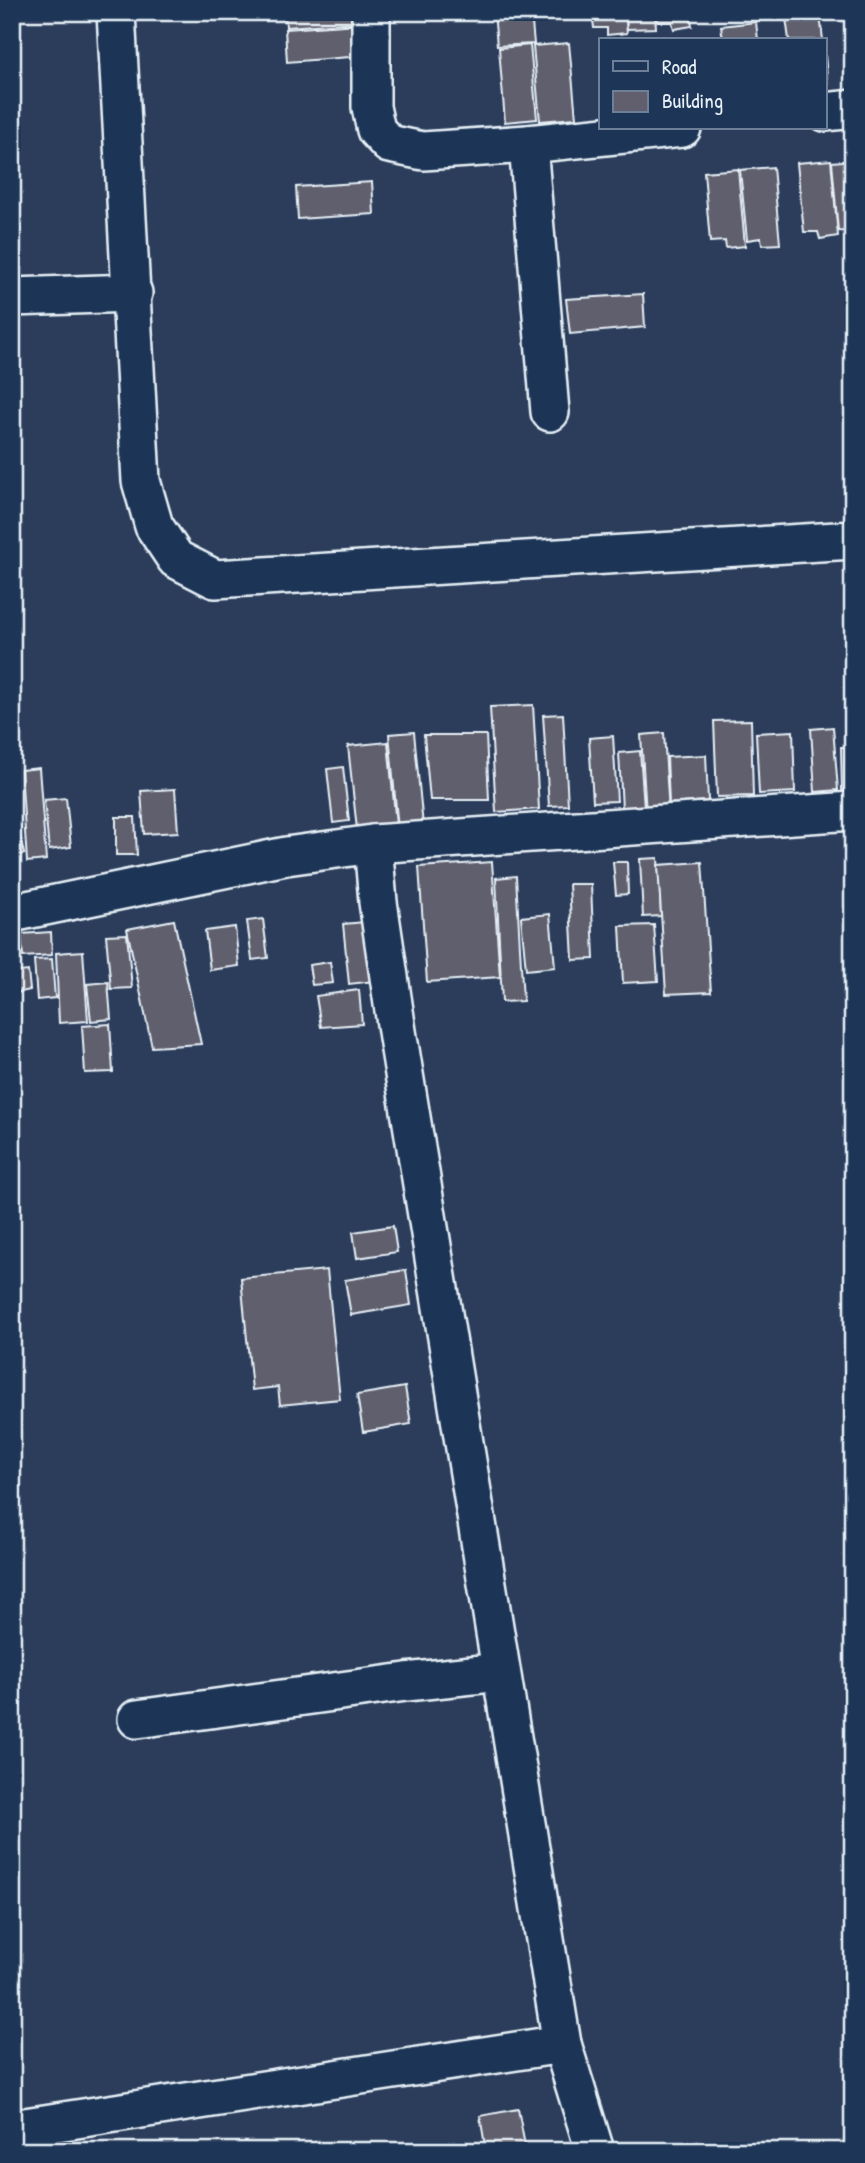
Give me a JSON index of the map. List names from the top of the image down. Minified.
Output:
{"legend":["Road","Building"]}
